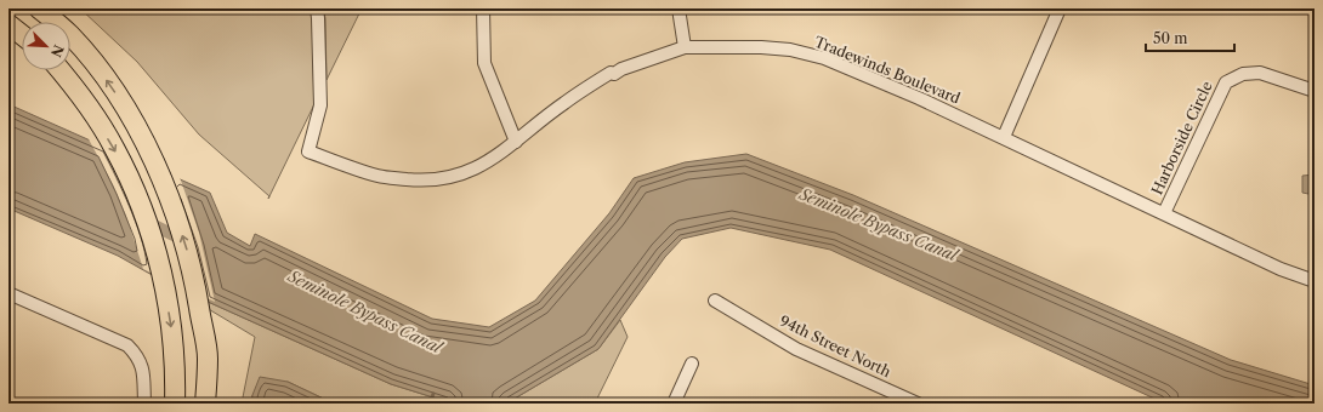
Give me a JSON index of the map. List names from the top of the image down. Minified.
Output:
{"streets":{"street":["Tradewinds Boulevard","Harborside Circle","94th Street North"]},"crossings":[["Tradewinds Boulevard","Harborside Circle"]],"water":["Seminole Bypass Canal"],"scale_bar":"50 m","north":"bottom right"}
